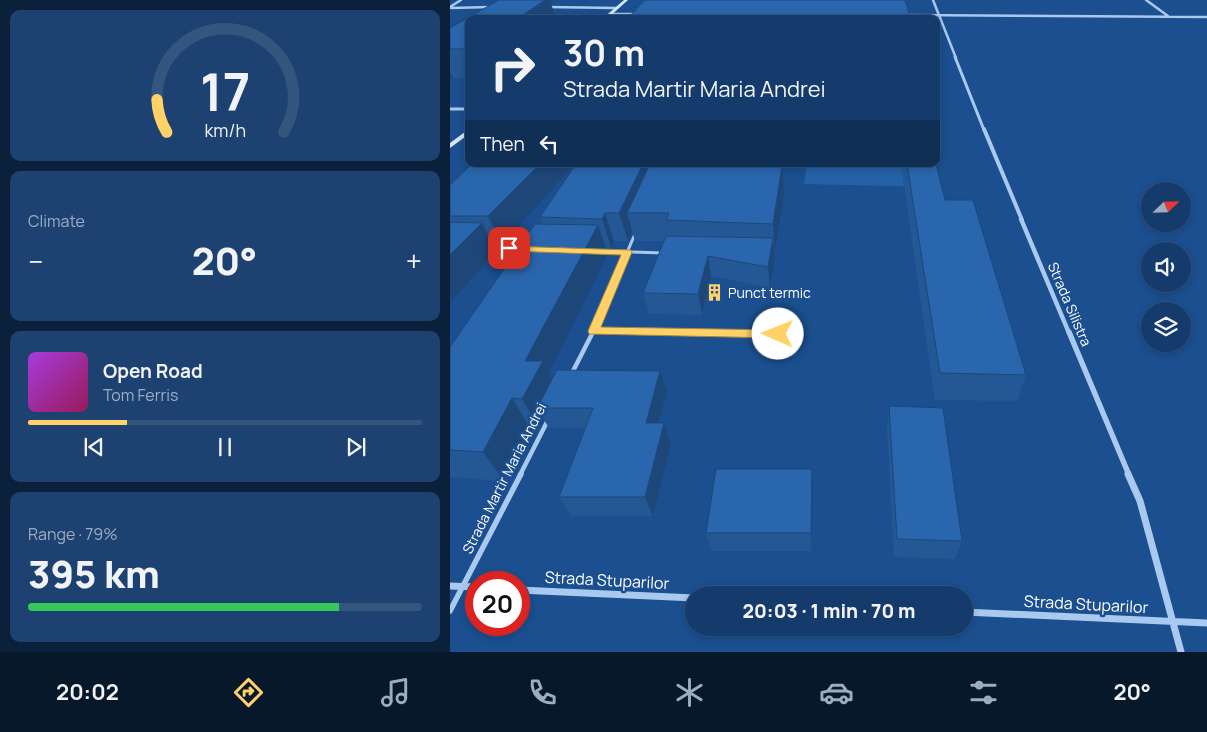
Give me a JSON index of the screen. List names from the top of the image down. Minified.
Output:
{"streets":{"street":["Strada Silistra","Strada Stuparilor"],"lane":["Strada Martir Maria Andrei"]},"crossings":[["Strada Silistra","Strada Stuparilor"]],"places":{"building":["Punct termic"]},"north":"top right","page":{"turn":["30 m","Strada Martir Maria Andrei"],"then":"Then","tile":["Climate",["Range · 79%","395 km"]],"heat":["−","20°","+"],"song":["Open Road","Tom Ferris"],"limit":"20","trip":"20:03 · 1 min · 70 m","tabs":["20:02","20°"],"gauge":["17","km/h"]}}
